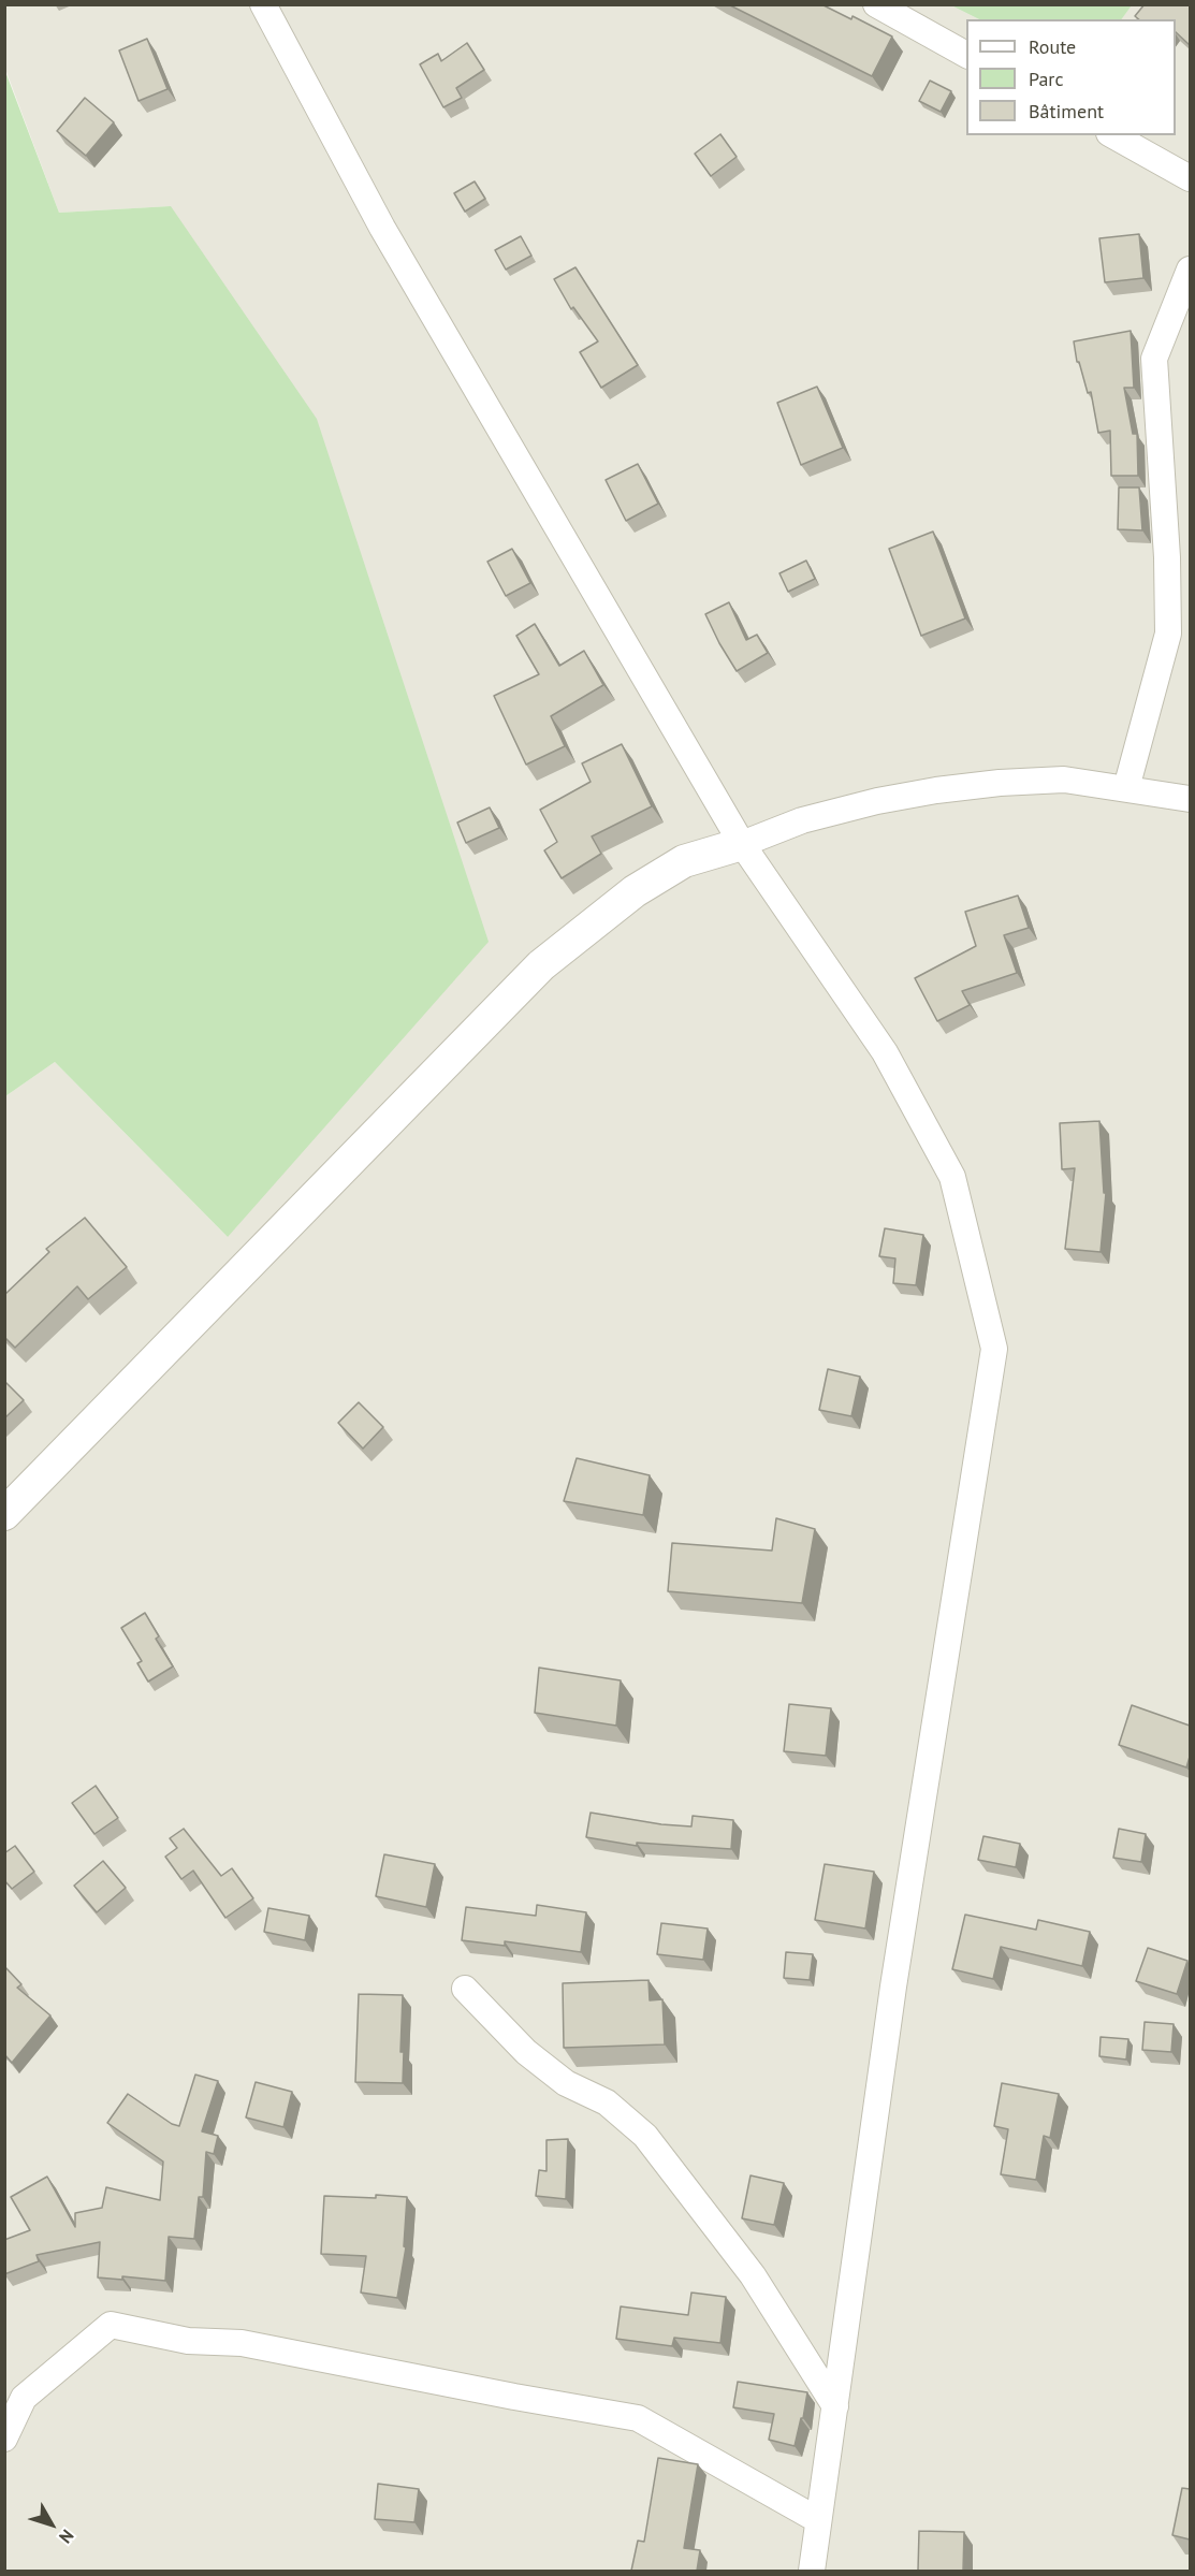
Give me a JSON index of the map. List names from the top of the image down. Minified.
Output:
{"legend":["Route","Parc","Bâtiment"],"north":"bottom right"}
